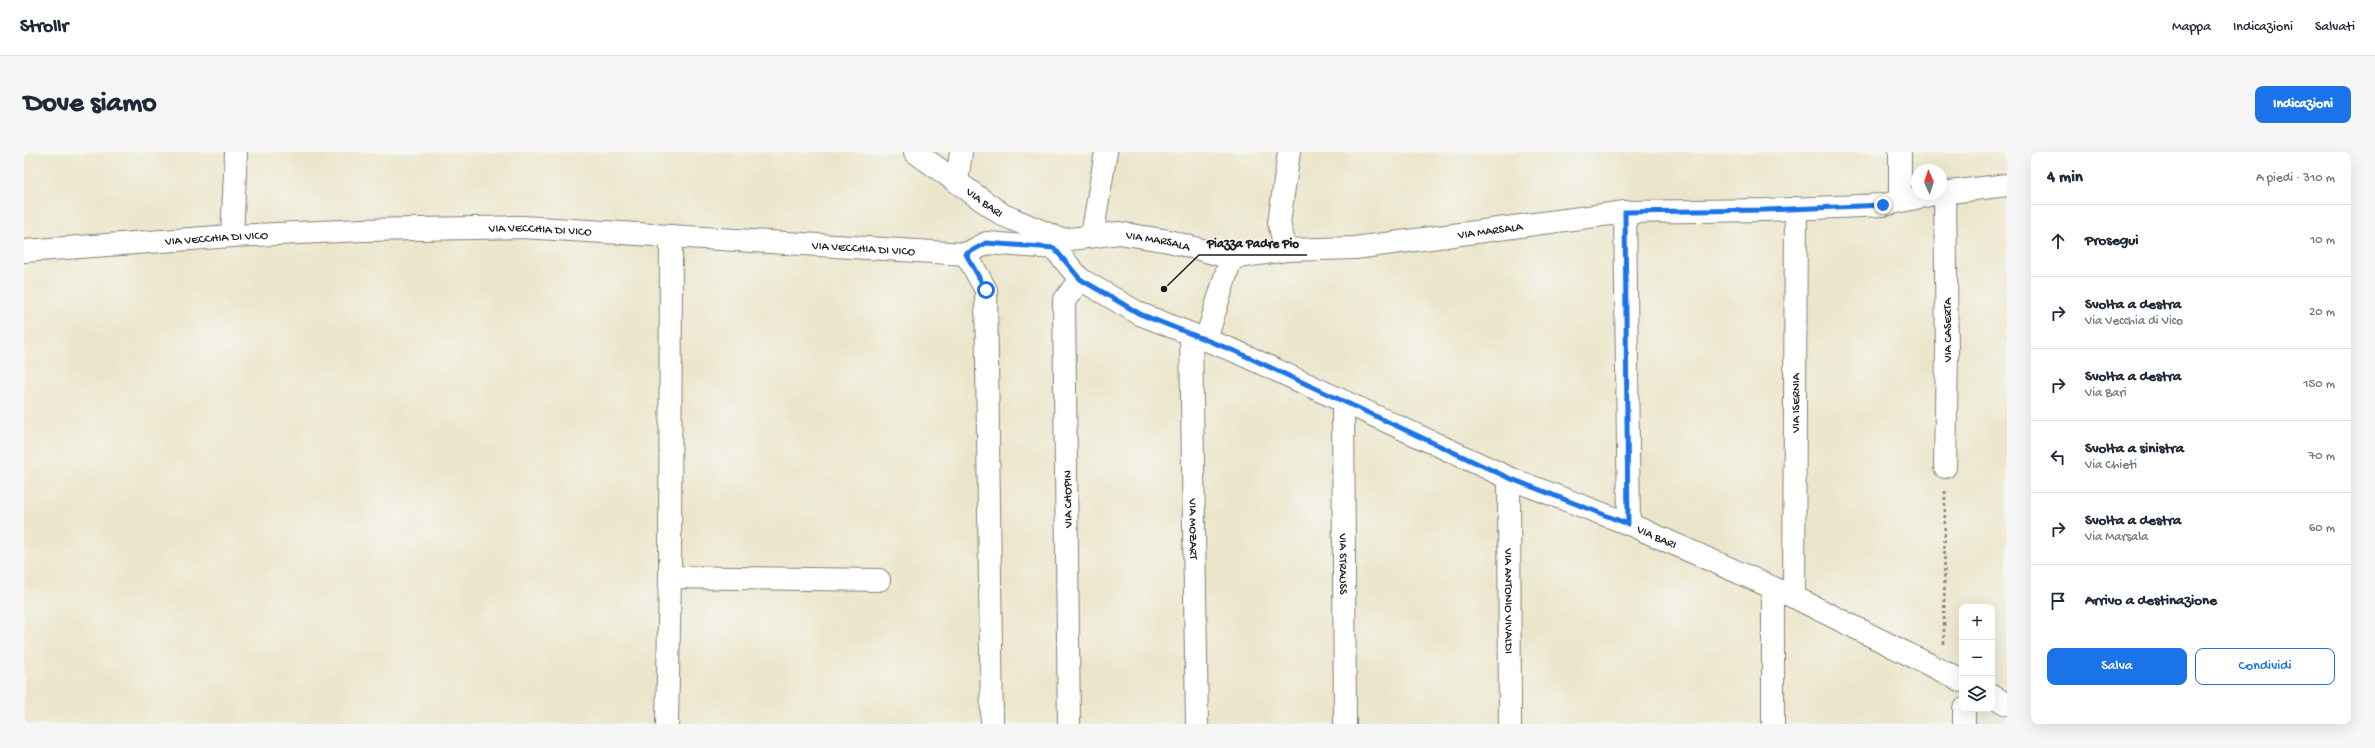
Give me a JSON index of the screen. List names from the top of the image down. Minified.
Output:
{"streets":{"street":["VIA BARI","VIA VECCHIA DI VICO","VIA MARSALA","VIA CASERTA","VIA ISERNIA","VIA CHOPIN","VIA MOZART","VIA STRAUSS","VIA ANTONIO VIVALDI"]},"crossings":[["VIA BARI","VIA MARSALA"],["VIA BARI","VIA ISERNIA"],["VIA BARI","VIA CHOPIN"],["VIA BARI","VIA MOZART"],["VIA BARI","VIA STRAUSS"],["VIA BARI","VIA ANTONIO VIVALDI"],["VIA MARSALA","VIA ISERNIA"],["VIA MARSALA","VIA MOZART"]],"places":["Piazza Padre Pio"],"north":"top","page":{"header":"Strollr","nav":["Mappa","Indicazioni","Salvati"],"buttons":["Indicazioni",["Salva","Condividi"]],"title":"Dove siamo","heading":["4 min","A piedi · 310 m"],"list":[["Prosegui","10 m"],["Svolta a destra","Via Vecchia di Vico","20 m"],["Svolta a destra","Via Bari","150 m"],["Svolta a sinistra","Via Chieti","70 m"],["Svolta a destra","Via Marsala","60 m"],"Arrivo a destinazione"],"map_buttons":["+","−"]}}
